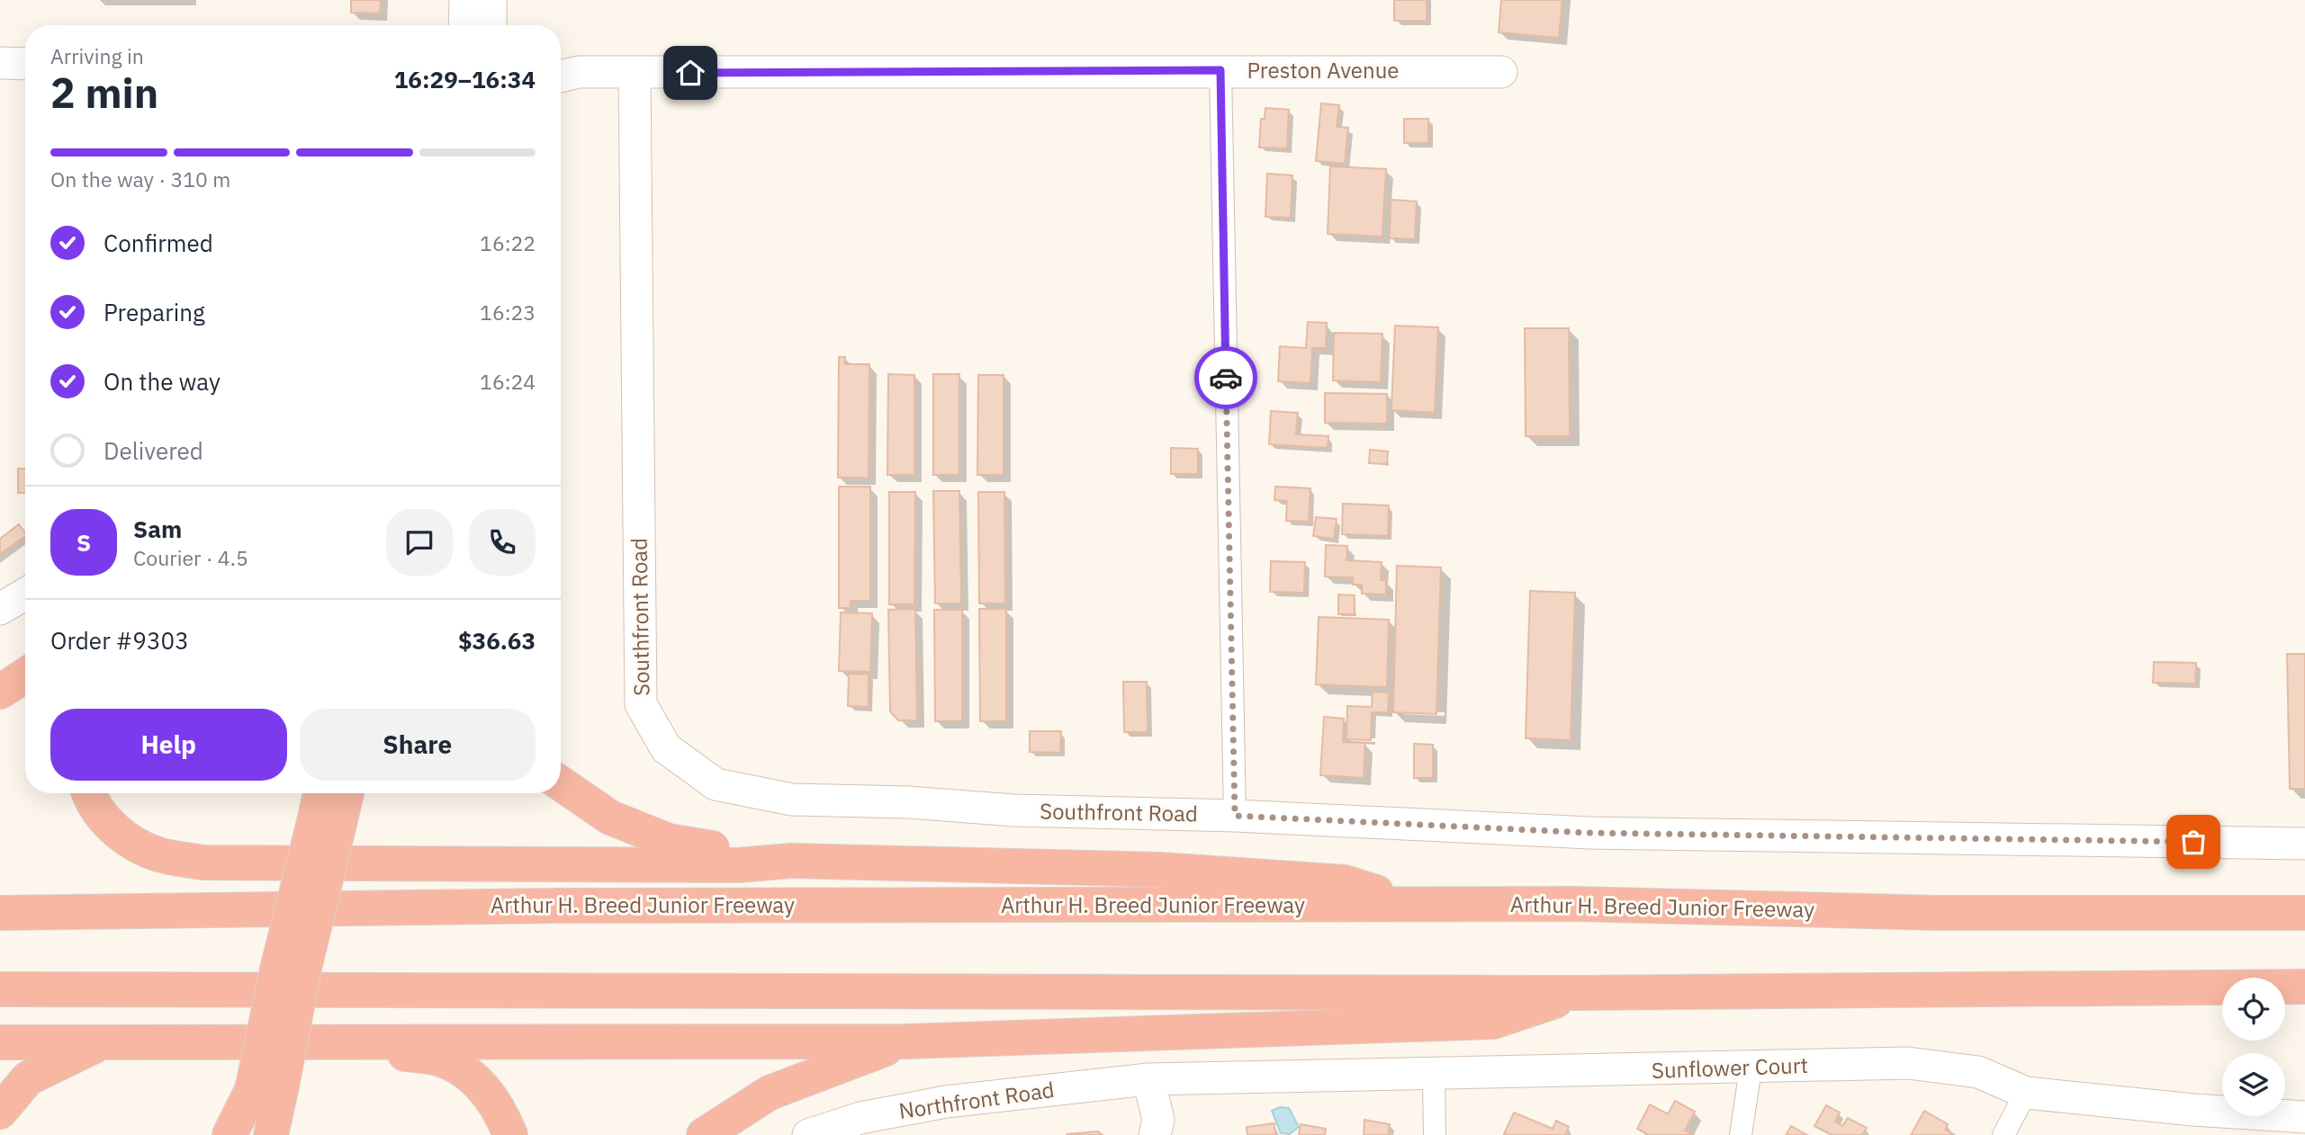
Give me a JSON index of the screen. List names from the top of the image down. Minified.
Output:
{"streets":{"highway":["Arthur H. Breed Junior Freeway"],"street":["Preston Avenue","Southfront Road","Sunflower Court","Northfront Road"]},"crossings":[["Preston Avenue","Southfront Road"],["Sunflower Court","Northfront Road"]],"page":{"heading":["2 min","Arriving in","16:29–16:34"],"panel":["Sam","Courier · 4.5","Order #9303","$36.63"],"bar":"On the way · 310 m","list":[["Confirmed","16:22"],["Preparing","16:23"],["On the way","16:24"],"Delivered"],"round":"S","buttons":["Help","Share"]}}
